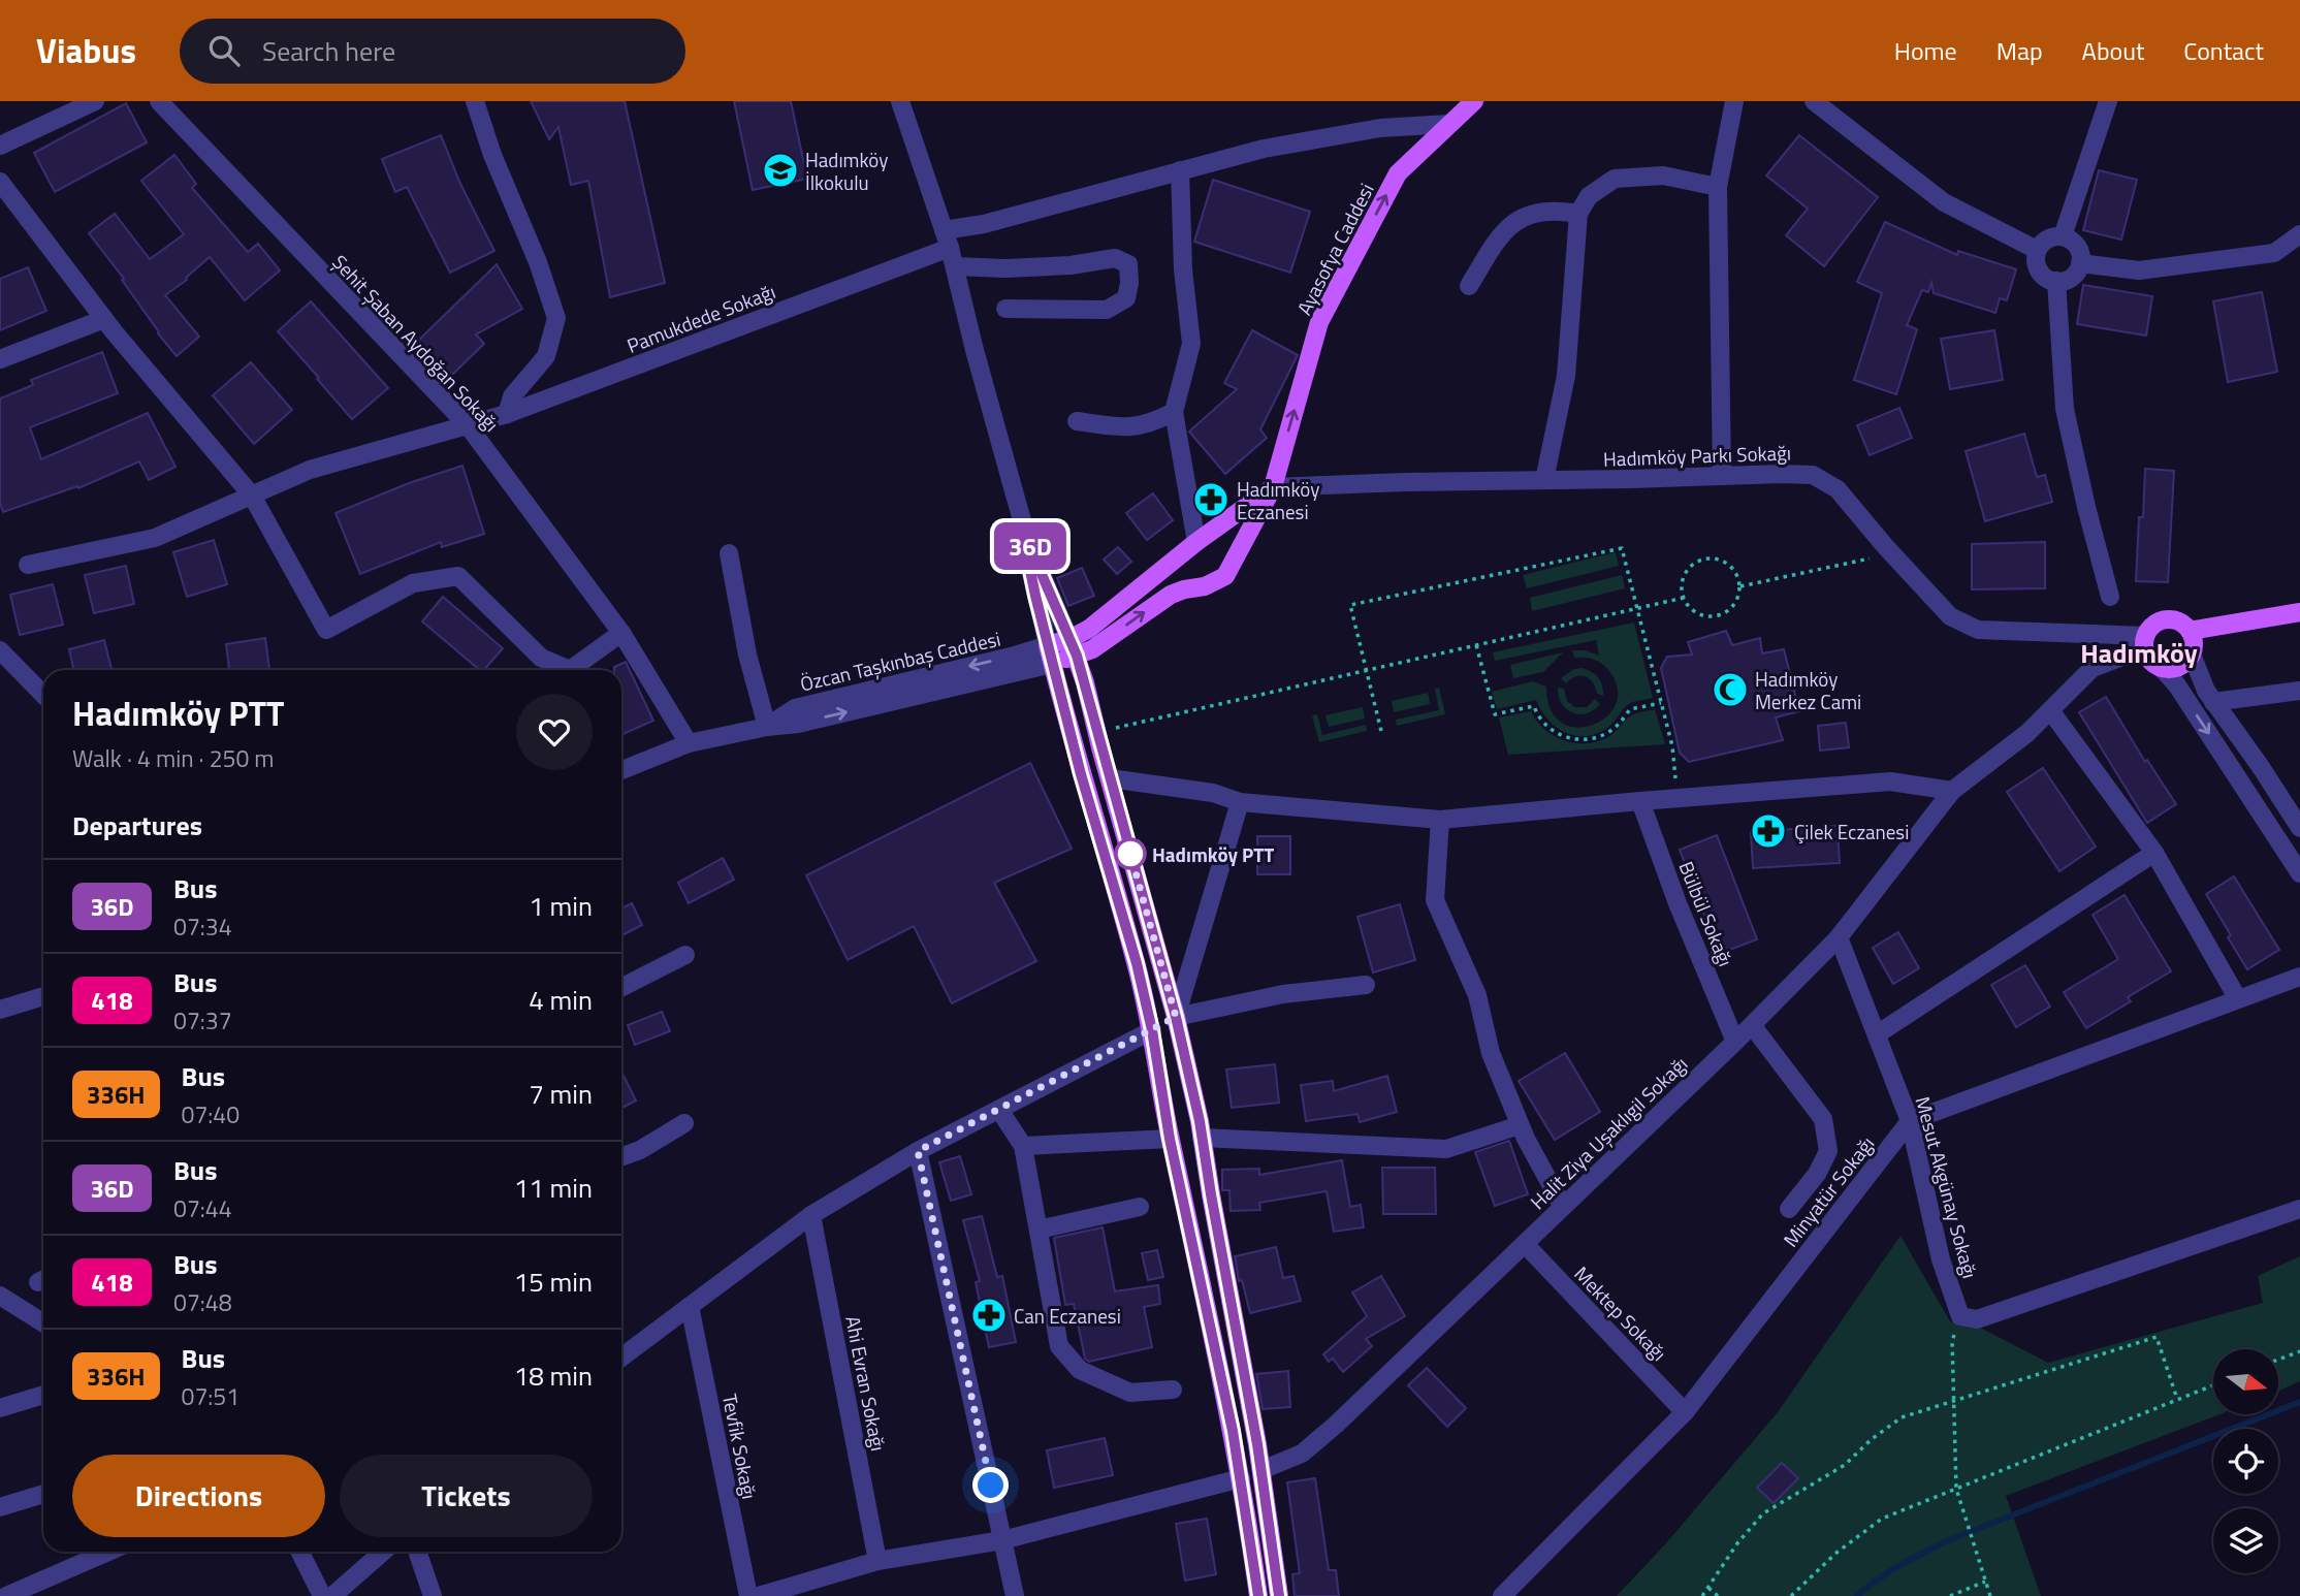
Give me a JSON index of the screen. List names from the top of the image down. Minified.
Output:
{"streets":{"main road":["Ayasofya Caddesi"],"street":["Pamukdede Sokağı","Şehit Şaban Aydoğan Sokağı","Hadımköy Parkı Sokağı","Özcan Taşkınbaş Caddesi","Bülbül Sokağı","Halit Ziya Uşaklıgil Sokağı","Mesut Akgünay Sokağı","Minyatür Sokağı","Mektep Sokağı","Ahi Evran Sokağı","Tevfik Sokağı"]},"crossings":[["Ayasofya Caddesi","Pamukdede Sokağı"],["Ayasofya Caddesi","Hadımköy Parkı Sokağı"],["Pamukdede Sokağı","Şehit Şaban Aydoğan Sokağı"],["Şehit Şaban Aydoğan Sokağı","Özcan Taşkınbaş Caddesi"],["Hadımköy Parkı Sokağı","Halit Ziya Uşaklıgil Sokağı"],["Bülbül Sokağı","Halit Ziya Uşaklıgil Sokağı"],["Halit Ziya Uşaklıgil Sokağı","Mesut Akgünay Sokağı"],["Halit Ziya Uşaklıgil Sokağı","Mektep Sokağı"],["Mesut Akgünay Sokağı","Minyatür Sokağı"],["Minyatür Sokağı","Mektep Sokağı"]],"districts":["Hadımköy"],"places":{"school or university":["Hadımköy İlkokulu"],"pharmacy":["Hadımköy Eczanesi","Çilek Eczanesi","Can Eczanesi"],"mosque":["Hadımköy Merkez Cami"],"other":["Hadımköy PTT"]},"lines":["bus line 36D"],"north":"right","page":{"header":"Viabus","search":"Search here","nav":["Home","Map","About","Contact"],"on_map":"36D","heading":[["Hadımköy PTT","Walk · 4 min · 250 m"],"Departures"],"list":[{"mark":"36D","name":"Bus","note":"07:34","value":"1 min"},{"mark":"418","name":"Bus","note":"07:37","value":"4 min"},{"mark":"336H","name":"Bus","note":"07:40","value":"7 min"},{"mark":"36D","name":"Bus","note":"07:44","value":"11 min"},{"mark":"418","name":"Bus","note":"07:48","value":"15 min"},{"mark":"336H","name":"Bus","note":"07:51","value":"18 min"}],"buttons":["Directions","Tickets"]}}
